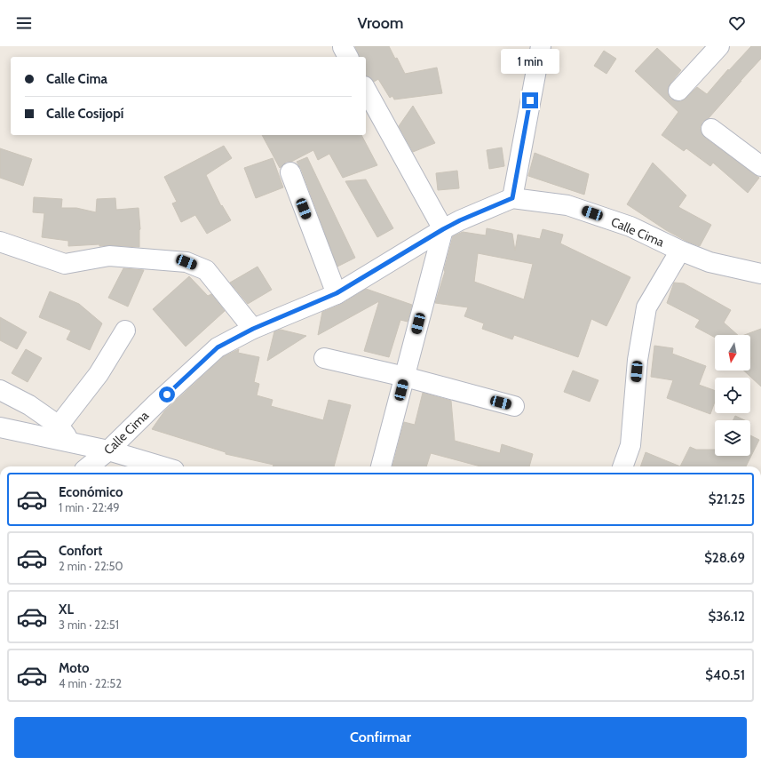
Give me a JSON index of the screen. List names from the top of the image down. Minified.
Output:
{"streets":{"street":["Calle Cima"]},"north":"bottom","page":{"header":"Vroom","bubble":"1 min","banner":["Calle Cima","Calle Cosijopí"],"list":[{"name":"Económico","note":"1 min · 22:49","value":"$21.25"},{"name":"Confort","note":"2 min · 22:50","value":"$28.69"},{"name":"XL","note":"3 min · 22:51","value":"$36.12"},{"name":"Moto","note":"4 min · 22:52","value":"$40.51"}],"buttons":"Confirmar"}}
